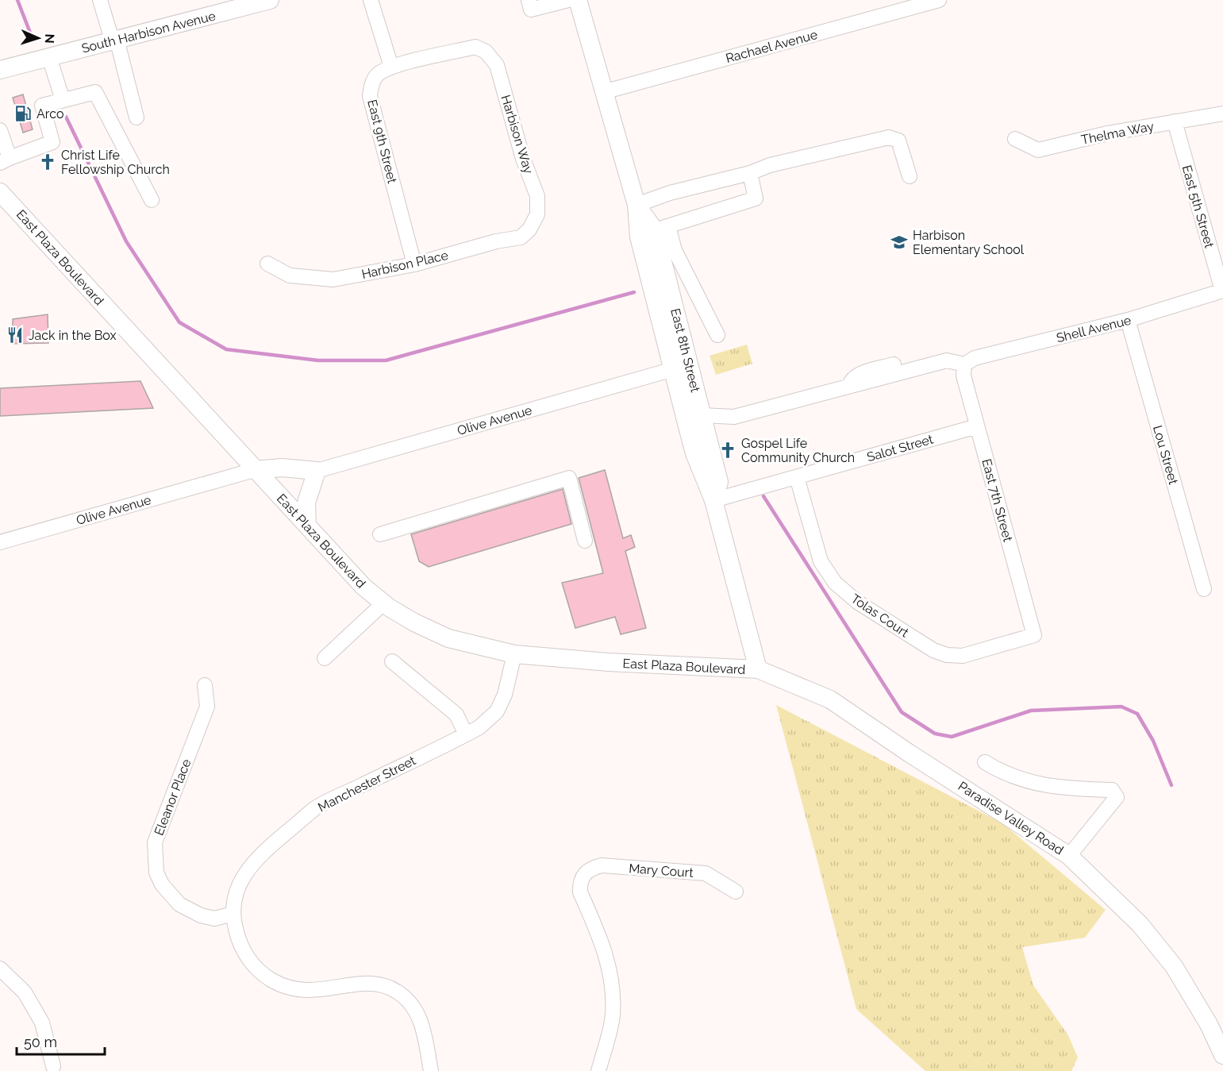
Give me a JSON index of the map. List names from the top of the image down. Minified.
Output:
{"streets":{"main road":["South Harbison Avenue","East Plaza Boulevard","East 8th Street","Paradise Valley Road"],"street":["Rachael Avenue","Thelma Way","Harbison Way","East 9th Street","East 5th Street","Harbison Place","Shell Avenue","Olive Avenue","Salot Street","Lou Street","East 7th Street","Tolas Court","Manchester Street","Eleanor Place","Mary Court"]},"crossings":[["Rachael Avenue","East 8th Street"],["Thelma Way","East 5th Street"],["Harbison Way","East 9th Street"],["Harbison Way","Harbison Place"],["East 9th Street","Harbison Place"],["East 5th Street","Shell Avenue"],["East Plaza Boulevard","East 8th Street"],["East Plaza Boulevard","Olive Avenue"],["East Plaza Boulevard","Manchester Street"],["East Plaza Boulevard","Paradise Valley Road"],["Shell Avenue","Lou Street"],["Shell Avenue","East 7th Street"],["East 8th Street","Olive Avenue"],["East 8th Street","Salot Street"],["East 8th Street","Paradise Valley Road"],["Salot Street","East 7th Street"],["Salot Street","Tolas Court"],["East 7th Street","Tolas Court"],["Manchester Street","Eleanor Place"]],"places":{"fuel station":["Arco"],"church":["Christ Life Fellowship Church","Gospel Life Community Church"],"school or university":["Harbison Elementary School"],"restaurant":["Jack in the Box"]},"scale_bar":"50 m","north":"right"}
